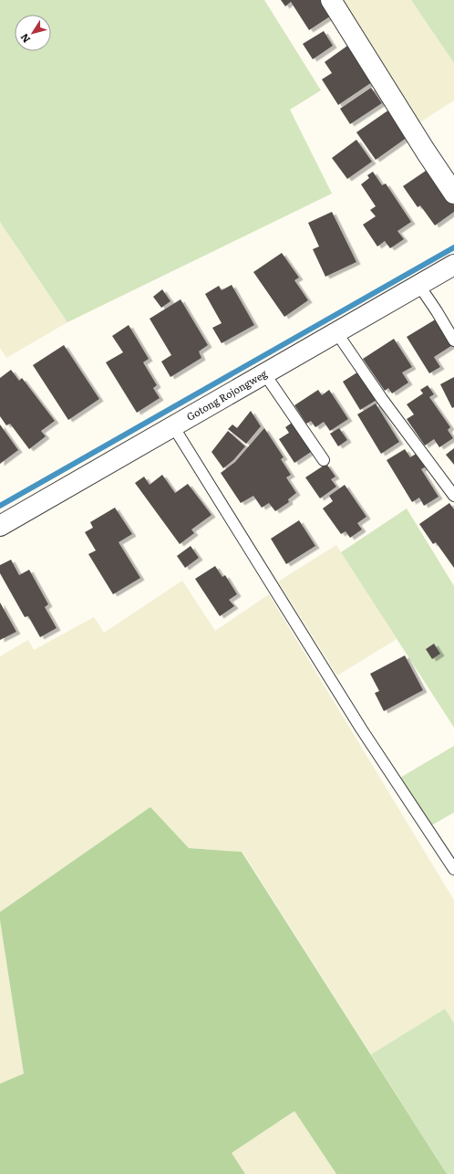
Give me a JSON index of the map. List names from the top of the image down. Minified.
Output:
{"streets":{"street":["Gotong Rojongweg"]},"north":"bottom left"}
